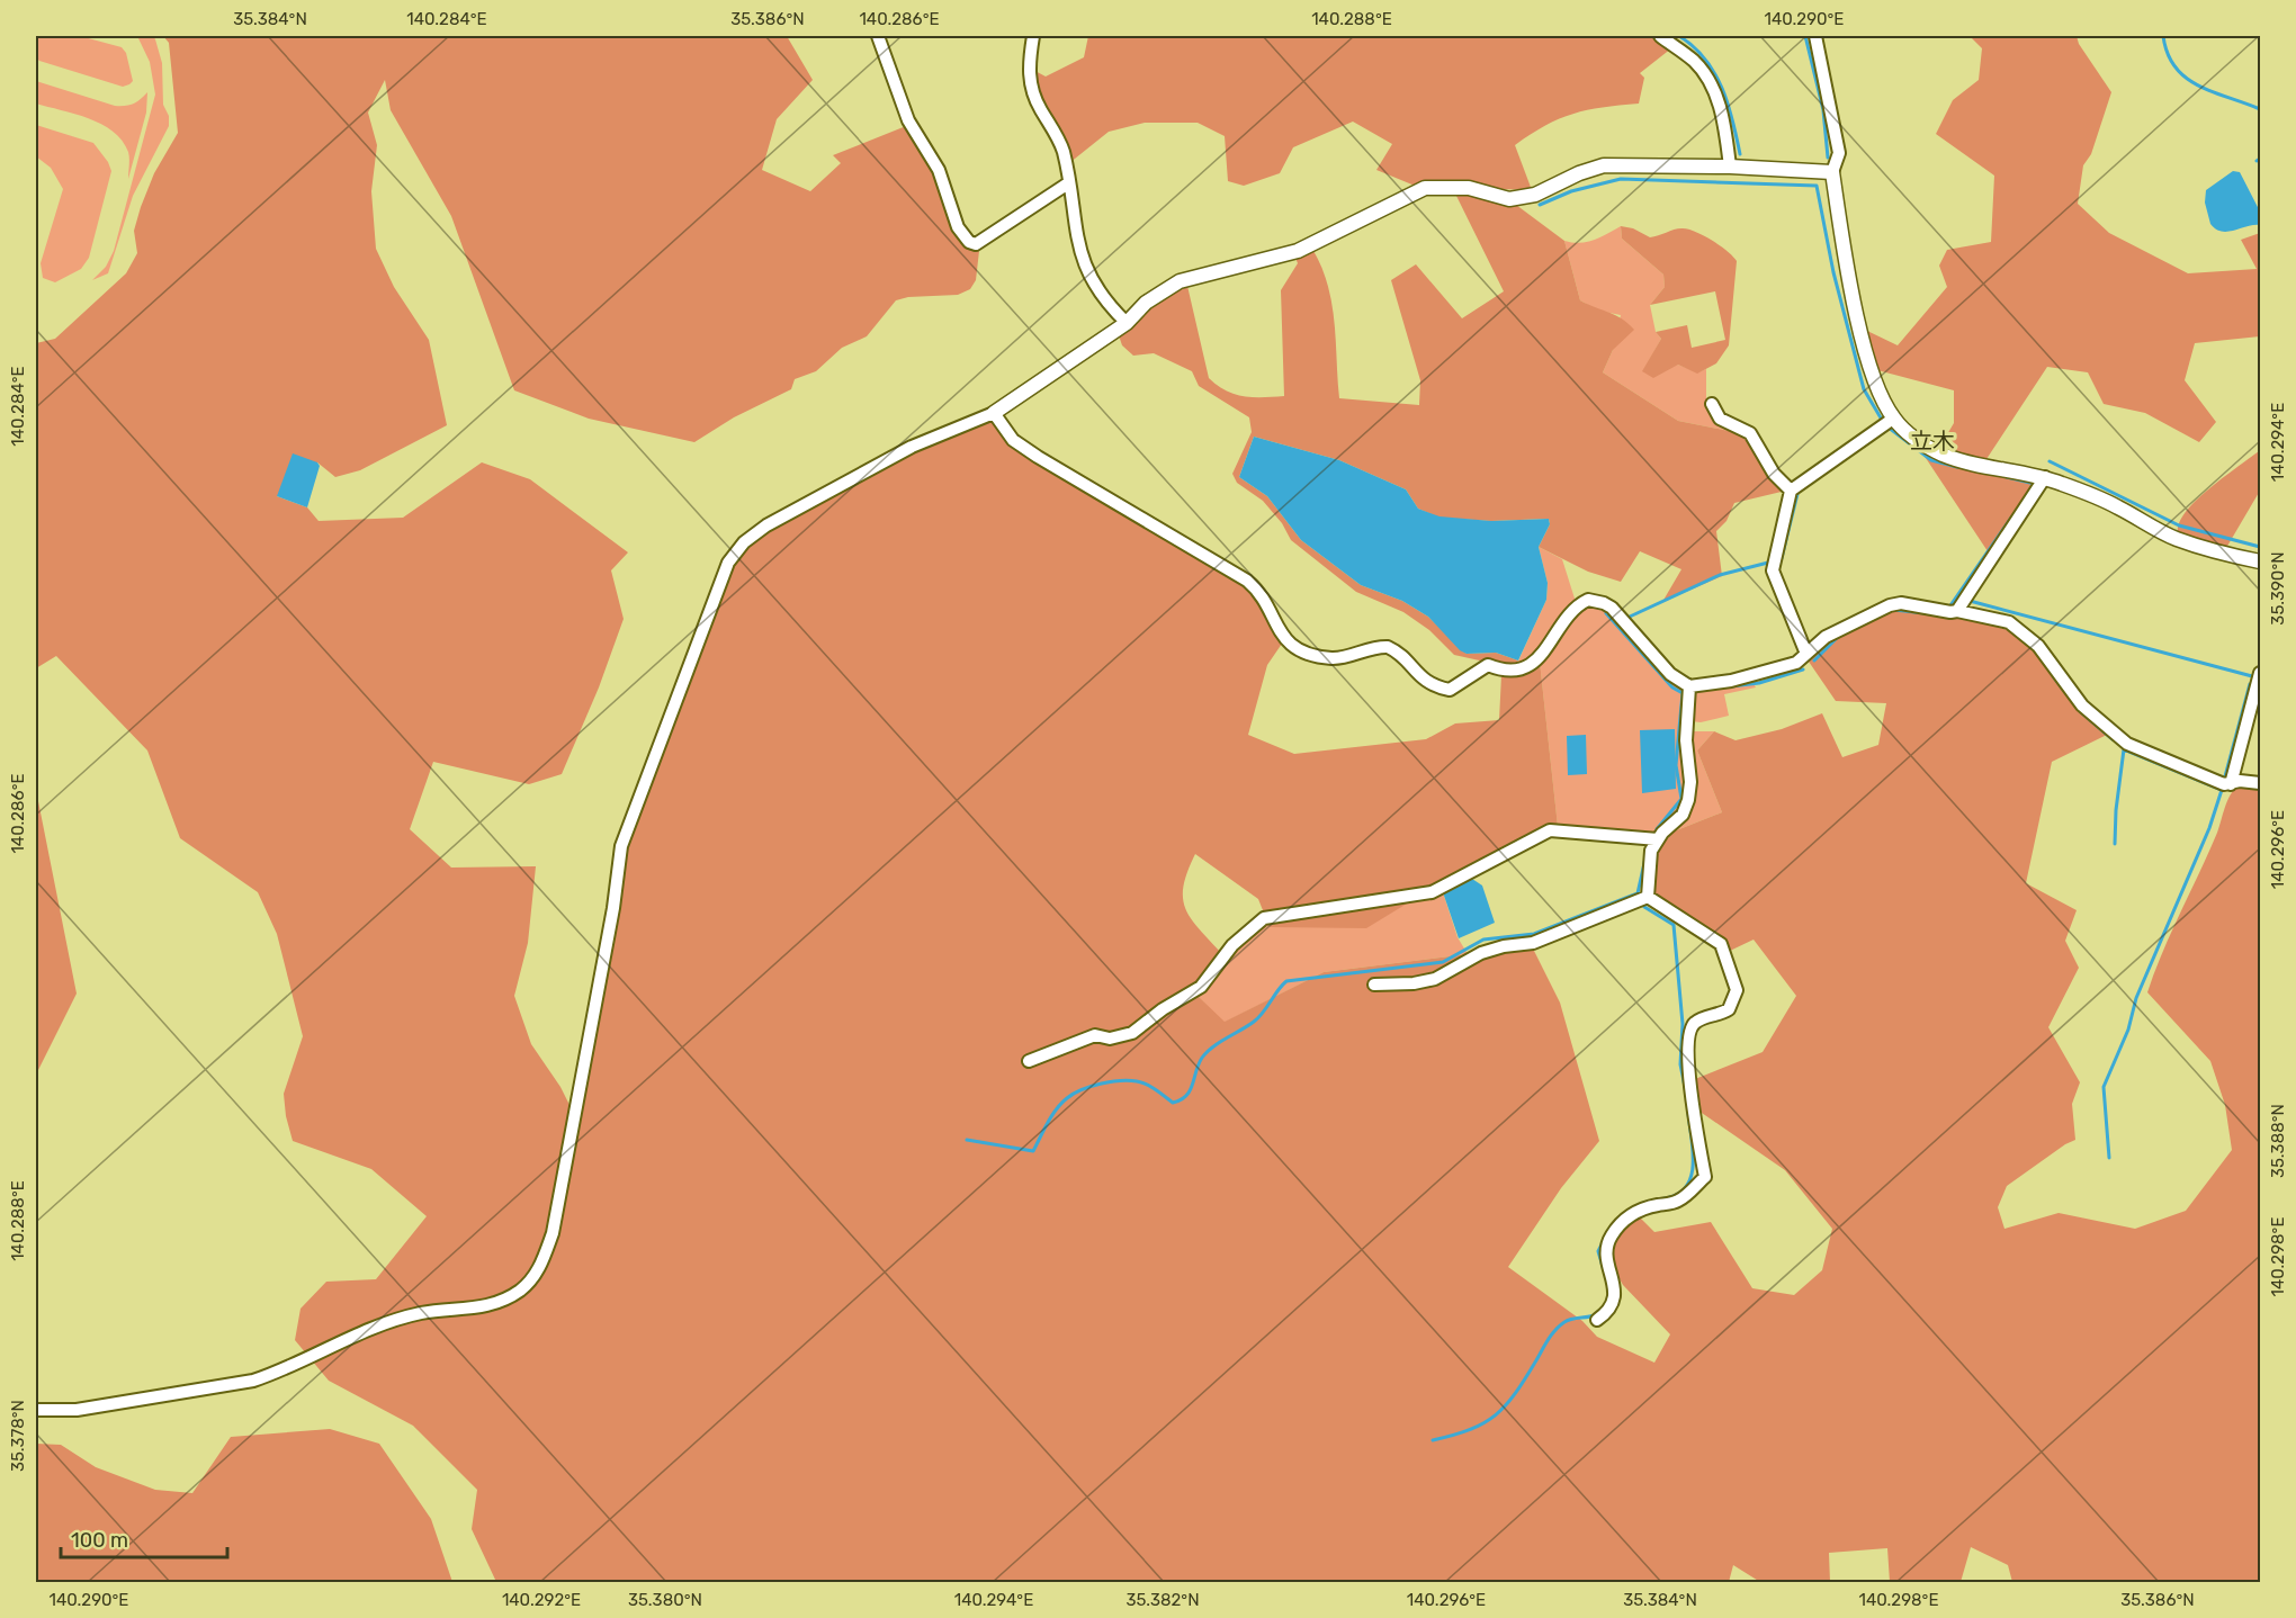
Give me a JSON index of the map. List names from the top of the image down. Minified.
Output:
{"districts":["立木"],"scale_bar":"100 m","coordinates":["35.384°N","140.284°E","35.386°N","140.286°E","140.288°E","140.290°E","140.294°E","35.390°N","140.296°E","35.388°N","140.298°E","35.378°N","140.292°E","35.380°N","35.382°N"]}
